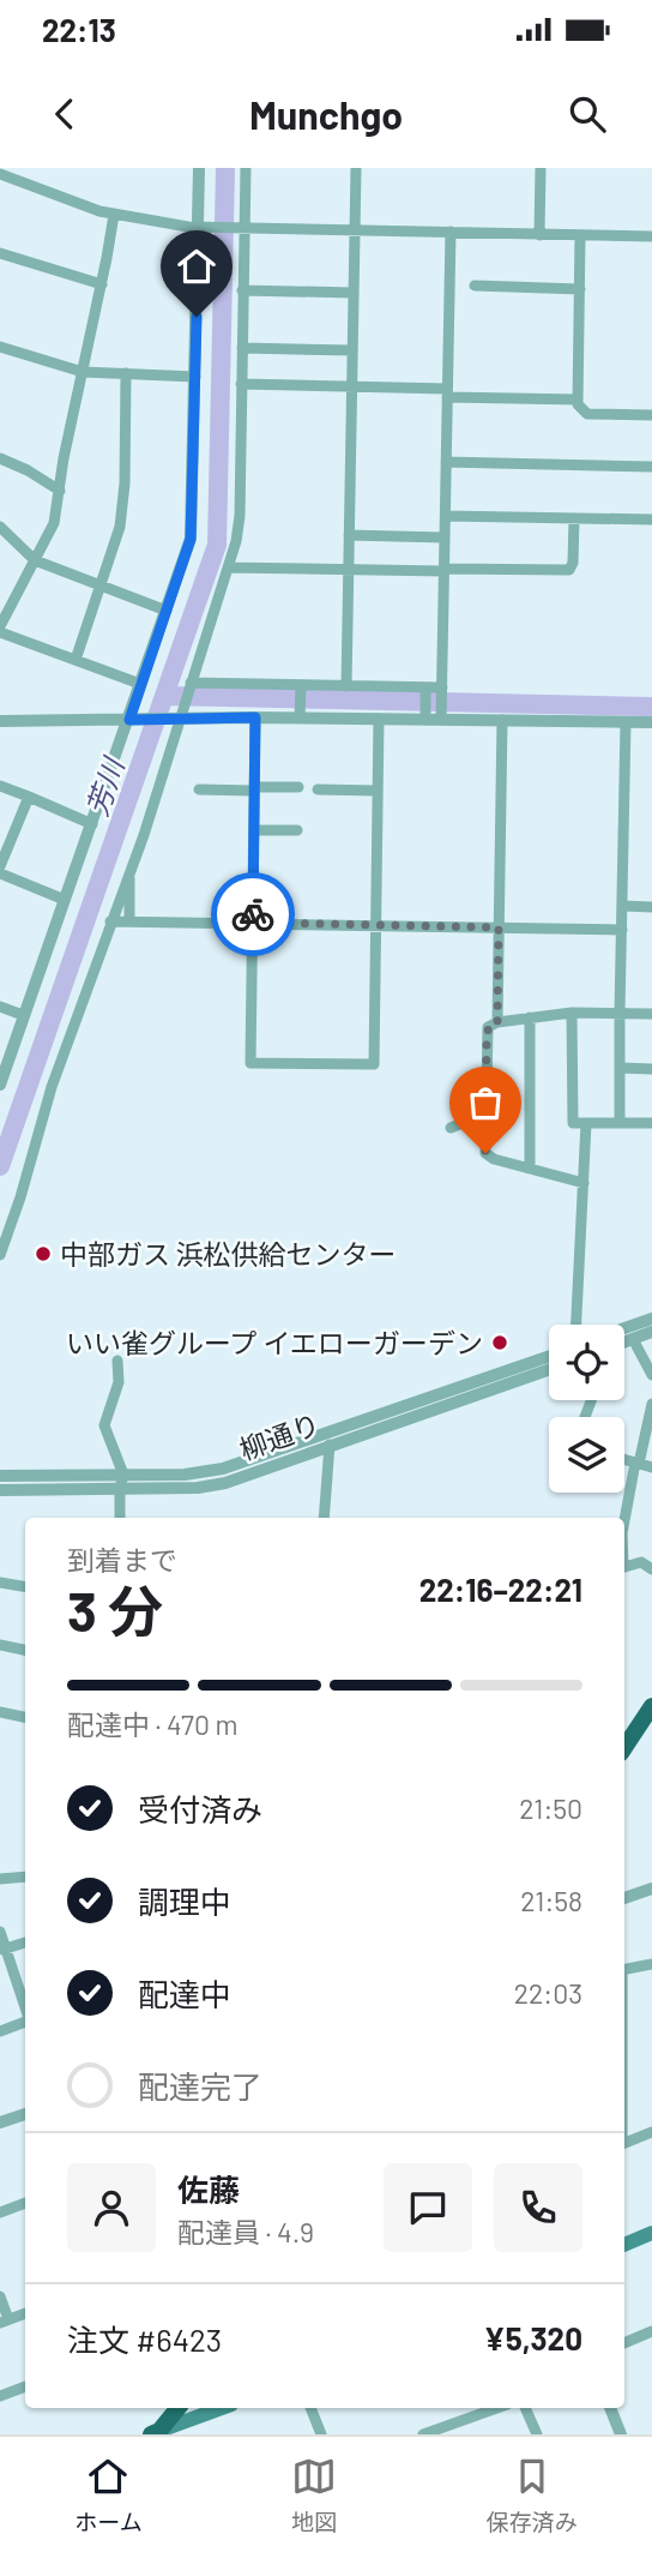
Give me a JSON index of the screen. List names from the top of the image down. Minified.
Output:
{"streets":{"street":["柳通り"]},"water":["芳川"],"places":["中部ガス 浜松供給センター","いい雀グループ イエローガーデン"],"page":{"status":"22:13","header":"Munchgo","heading":["3 分","到着まで","22:16–22:21"],"panel":["佐藤","配達員 · 4.9","注文 #6423","¥5,320"],"bar":"配達中 · 470 m","list":[["受付済み","21:50"],["調理中","21:58"],["配達中","22:03"],"配達完了"],"tabs":["ホーム","地図","保存済み"]}}
